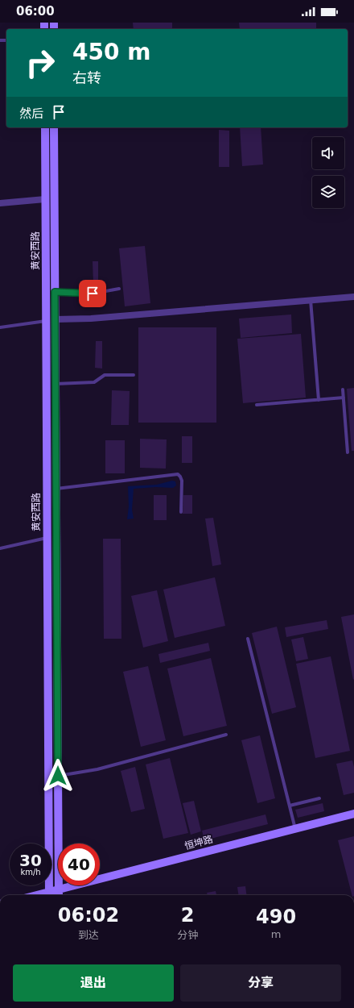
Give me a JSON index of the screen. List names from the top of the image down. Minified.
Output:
{"streets":{"street":["黄安西路","恒坤路"]},"crossings":[["黄安西路","恒坤路"]],"page":{"status":"06:00","turn":["450 m","右转"],"then":"然后","speed":"30 km/h","limit":"40","eta":["06:02","到达","2","分钟","490","m"],"buttons":["退出","分享"]}}
